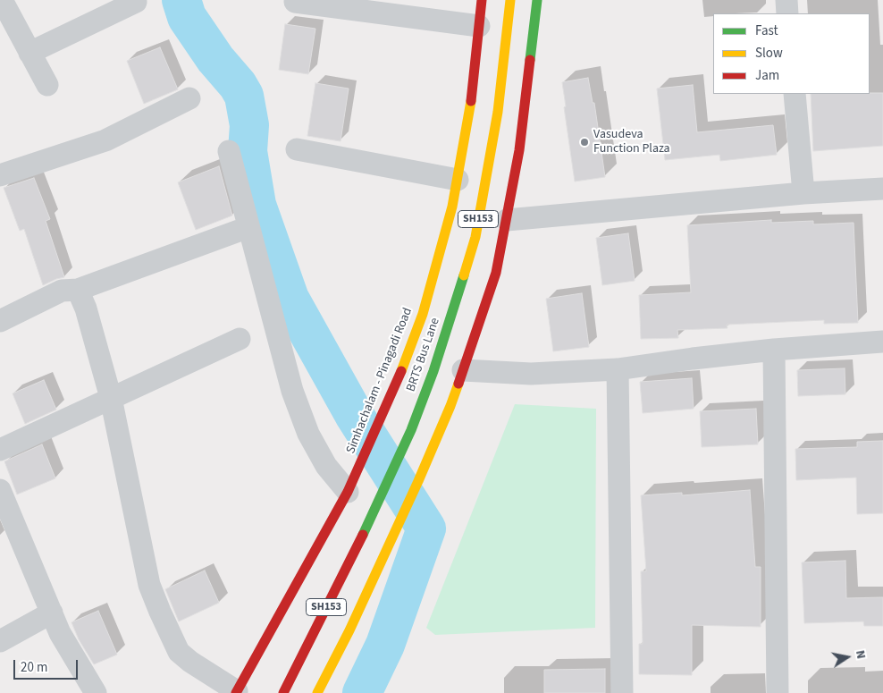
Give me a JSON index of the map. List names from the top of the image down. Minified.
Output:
{"streets":{"main road":["SH153","BRTS Bus Lane","Simhachalam - Pinagadi Road"]},"places":["Vasudeva Function Plaza"],"legend":["Fast","Slow","Jam"],"scale_bar":"20 m","north":"right"}
